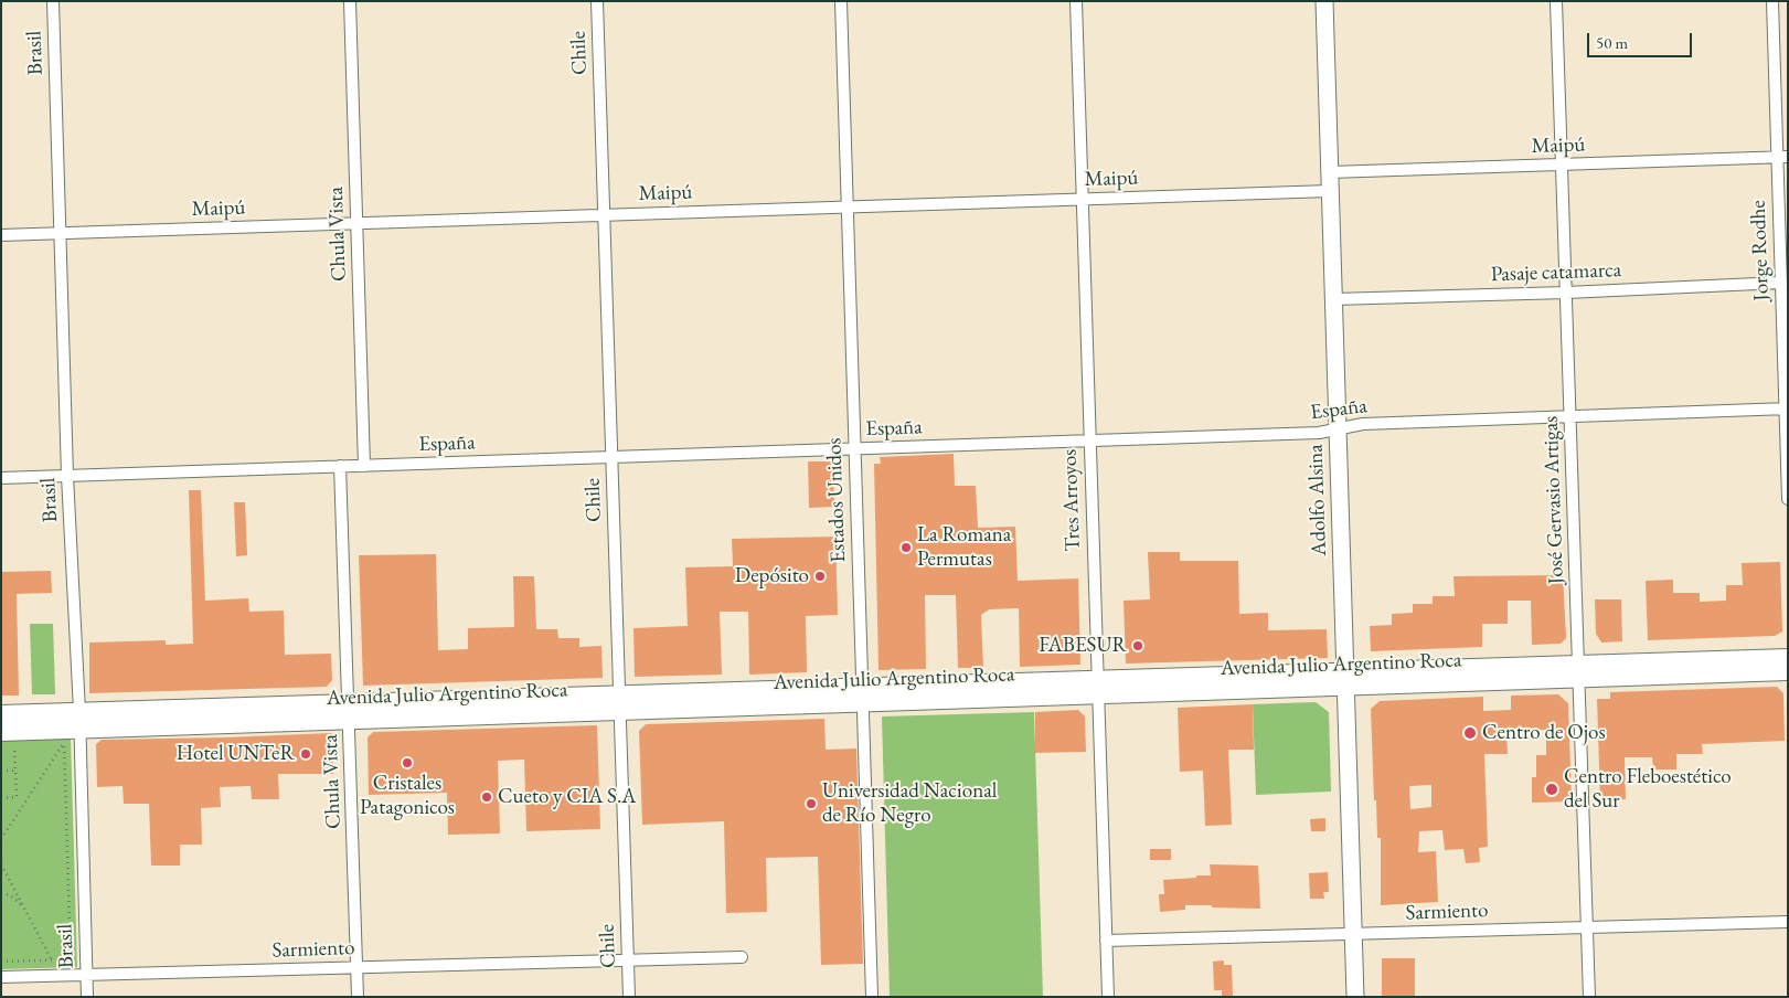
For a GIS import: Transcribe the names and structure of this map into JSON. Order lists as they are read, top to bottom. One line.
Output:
{"streets":{"main road":["Adolfo Alsina","Avenida Julio Argentino Roca"],"street":["Brasil","Chile","Maipú","Chula Vista","Jorge Rodhe","Pasaje catamarca","España","Estados Unidos","Tres Arroyos","José Gervasio Artigas","Sarmiento"]},"crossings":[["Brasil","Maipú"],["Brasil","España"],["Brasil","Avenida Julio Argentino Roca"],["Brasil","Sarmiento"],["Chile","Maipú"],["Chile","España"],["Chile","Avenida Julio Argentino Roca"],["Chile","Sarmiento"],["Maipú","Chula Vista"],["Maipú","Jorge Rodhe"],["Maipú","Estados Unidos"],["Maipú","Tres Arroyos"],["Maipú","Adolfo Alsina"],["Maipú","José Gervasio Artigas"],["Chula Vista","España"],["Chula Vista","Avenida Julio Argentino Roca"],["Chula Vista","Sarmiento"],["Jorge Rodhe","Pasaje catamarca"],["Jorge Rodhe","España"],["Pasaje catamarca","Adolfo Alsina"],["Pasaje catamarca","José Gervasio Artigas"],["España","Estados Unidos"],["España","Tres Arroyos"],["España","Adolfo Alsina"],["España","José Gervasio Artigas"],["Estados Unidos","Avenida Julio Argentino Roca"],["Tres Arroyos","Avenida Julio Argentino Roca"],["Tres Arroyos","Sarmiento"],["Adolfo Alsina","Avenida Julio Argentino Roca"],["Adolfo Alsina","Sarmiento"],["José Gervasio Artigas","Avenida Julio Argentino Roca"],["José Gervasio Artigas","Sarmiento"]],"places":["La Romana Permutas","Depósito","FABESUR","Centro de Ojos","Hotel UNTeR","Cristales Patagonicos","Centro Fleboestético del Sur","Cueto y CIA S.A","Universidad Nacional de Río Negro"],"scale_bar":"50 m"}
